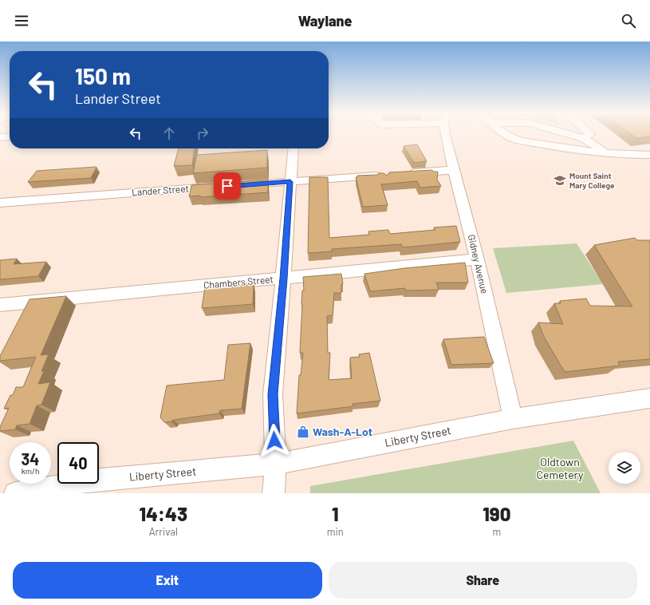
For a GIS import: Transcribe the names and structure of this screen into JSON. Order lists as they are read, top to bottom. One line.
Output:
{"streets":{"street":["Lander Street","Gidney Avenue","Chambers Street","Liberty Street"]},"crossings":[["Gidney Avenue","Chambers Street"],["Gidney Avenue","Liberty Street"]],"parks":["Oldtown Cemetery"],"places":{"school or university":["Mount Saint Mary College"],"shop":["Wash-A-Lot"]},"page":{"header":"Waylane","turn":["150 m","Lander Street"],"speed":"34 km/h","limit":"40","eta":["14:43","Arrival","1","min","190","m"],"buttons":["Exit","Share"]}}
